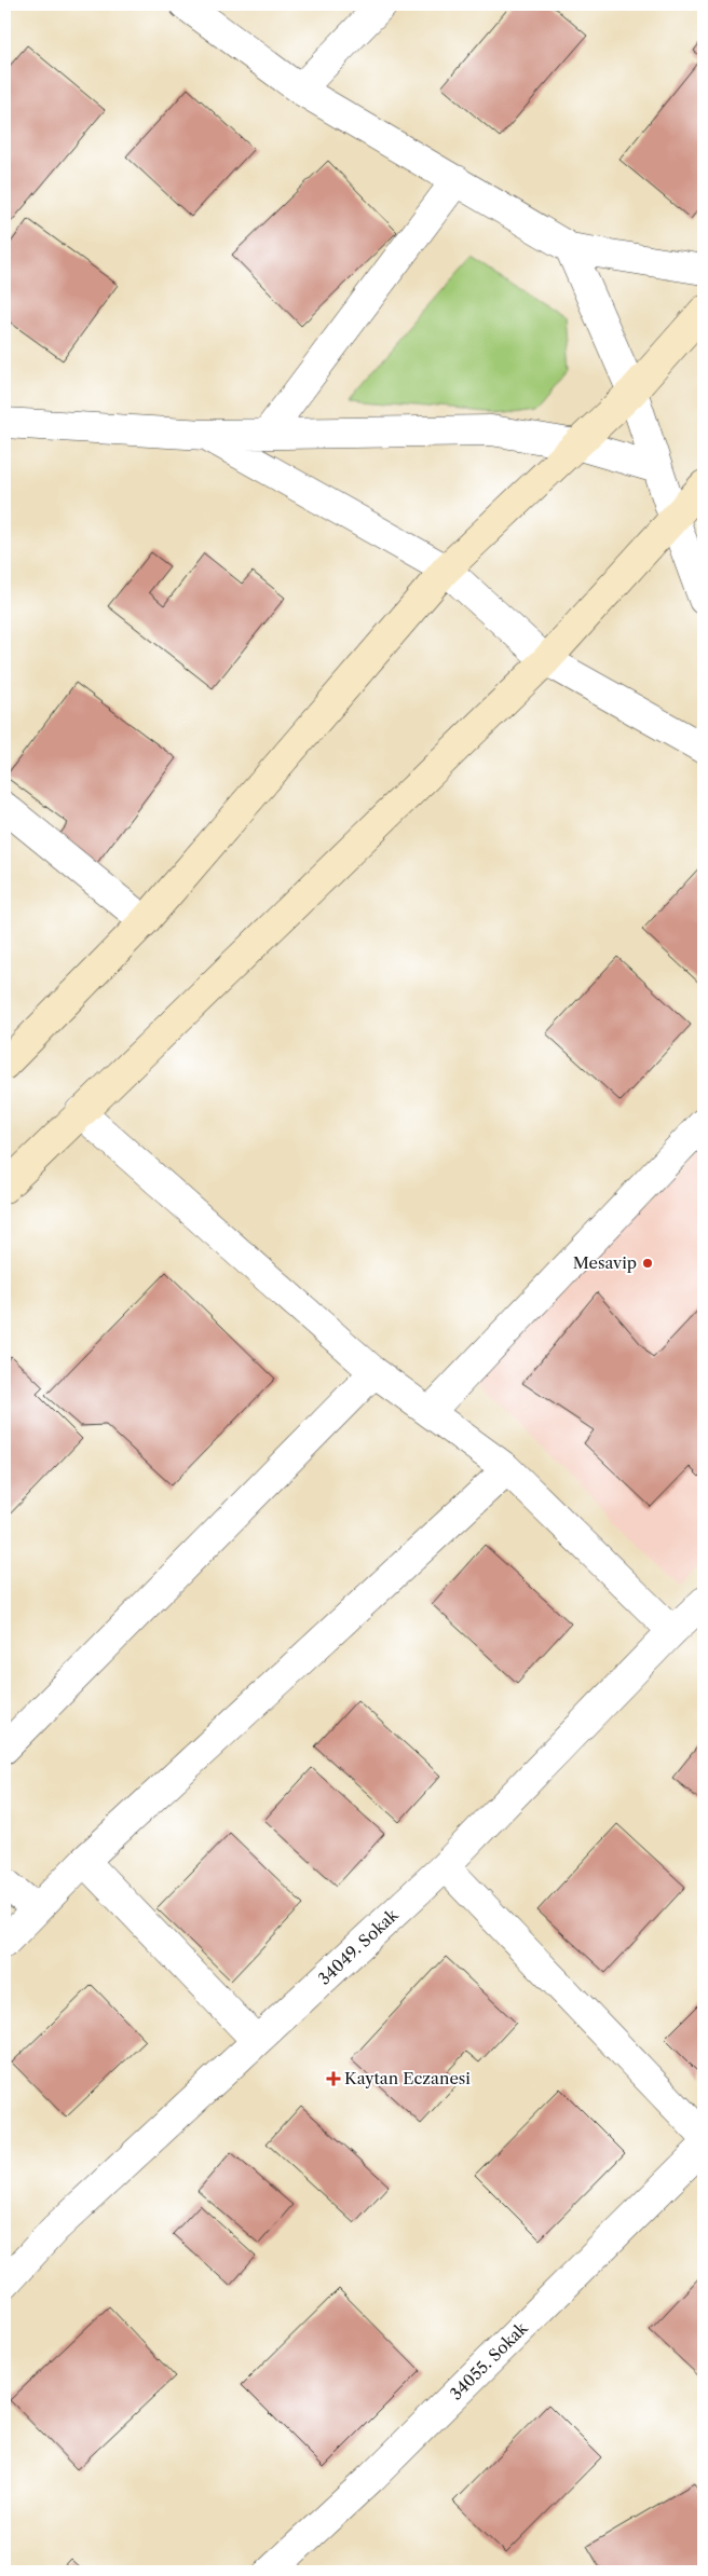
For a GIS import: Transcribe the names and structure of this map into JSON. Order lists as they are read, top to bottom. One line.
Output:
{"streets":{"street":["34049. Sokak","34055. Sokak"]},"places":{"other":["Mesavip"],"health":["Kaytan Eczanesi"]}}
